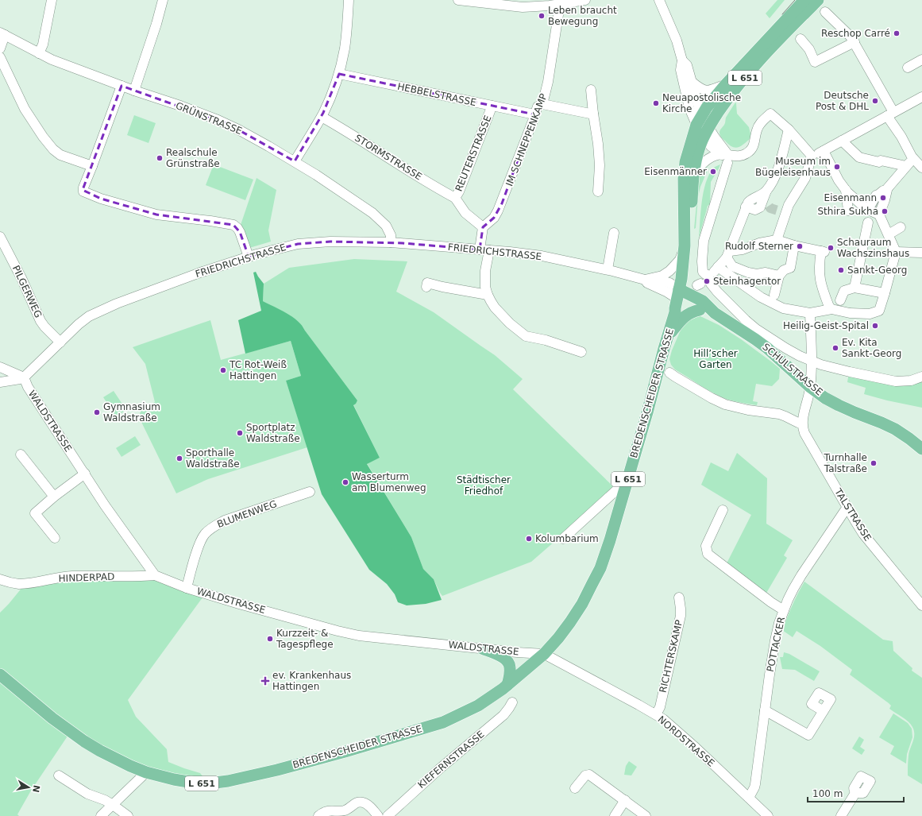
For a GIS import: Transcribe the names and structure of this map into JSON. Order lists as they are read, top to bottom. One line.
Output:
{"streets":{"main road":["L 651","SCHULSTRASSE","BREDENSCHEIDER STRASSE"],"street":["HEBBELSTRASSE","GRÜNSTRASSE","IM SCHNEPPENKAMP","REUTERSTRASSE","STORMSTRASSE","FRIEDRICHSTRASSE","PILGERWEG","WALDSTRASSE","BLUMENWEG","TALSTRASSE","HINDERPAD","POTTACKER","RICHTERSKAMP","NORDSTRASSE","KIEFERNSTRASSE"]},"crossings":[["L 651","FRIEDRICHSTRASSE"],["L 651","SCHULSTRASSE"],["L 651","BREDENSCHEIDER STRASSE"],["HEBBELSTRASSE","IM SCHNEPPENKAMP"],["HEBBELSTRASSE","REUTERSTRASSE"],["GRÜNSTRASSE","FRIEDRICHSTRASSE"],["IM SCHNEPPENKAMP","REUTERSTRASSE"],["REUTERSTRASSE","STORMSTRASSE"],["FRIEDRICHSTRASSE","PILGERWEG"],["FRIEDRICHSTRASSE","SCHULSTRASSE"],["FRIEDRICHSTRASSE","BREDENSCHEIDER STRASSE"],["FRIEDRICHSTRASSE","WALDSTRASSE"],["SCHULSTRASSE","BREDENSCHEIDER STRASSE"],["SCHULSTRASSE","TALSTRASSE"],["BREDENSCHEIDER STRASSE","WALDSTRASSE"],["BREDENSCHEIDER STRASSE","NORDSTRASSE"],["WALDSTRASSE","BLUMENWEG"],["WALDSTRASSE","HINDERPAD"],["WALDSTRASSE","NORDSTRASSE"],["TALSTRASSE","POTTACKER"],["POTTACKER","NORDSTRASSE"],["RICHTERSKAMP","NORDSTRASSE"]],"parks":["Hill’scher Garten","Städtischer Friedhof"],"places":{"other":["Leben braucht Bewegung","Reschop Carré","Deutsche Post & DHL","Neuapostolische Kirche","Realschule Grünstraße","Museum im Bügeleisenhaus","Eisenmänner","Eisenmann","Sthira Sukha","Rudolf Sterner","Schauraum Wachszinshaus","Sankt-Georg","Steinhagentor","Heilig-Geist-Spital","Ev. Kita Sankt-Georg","TC Rot-Weiß Hattingen","Gymnasium Waldstraße","Sportplatz Waldstraße","Sporthalle Waldstraße","Turnhalle Talstraße","Wasserturm am Blumenweg","Kolumbarium","Kurzzeit- & Tagespflege"],"health":["ev. Krankenhaus Hattingen"]},"scale_bar":"100 m","north":"right"}
